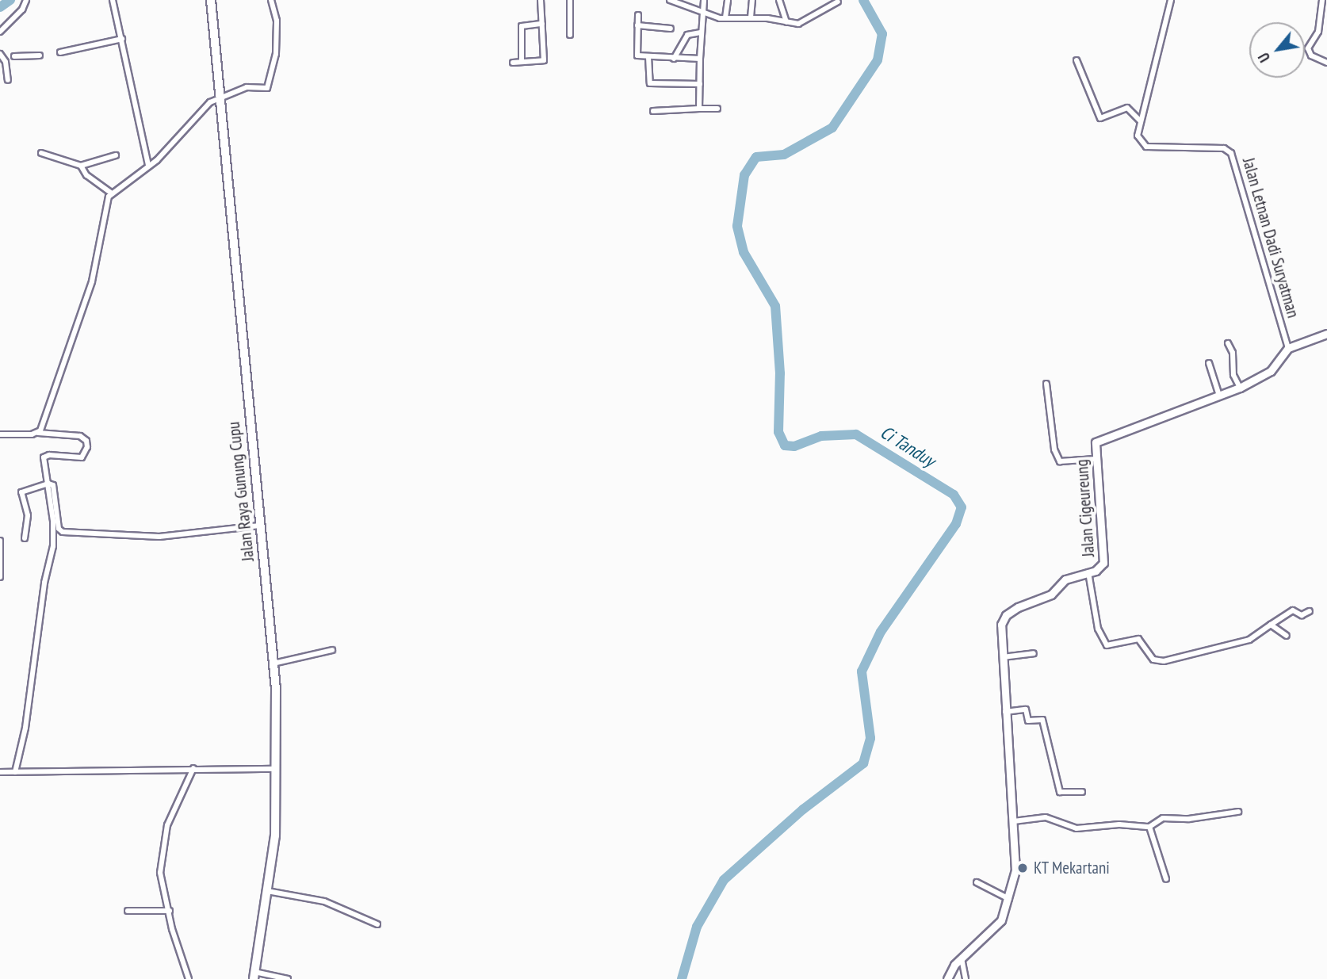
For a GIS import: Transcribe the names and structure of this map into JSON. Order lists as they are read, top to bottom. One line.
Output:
{"streets":{"highway":["Jalan Raya Gunung Cupu"],"street":["Jalan Letnan Dadi Suryatman","Jalan Cigeureung"]},"crossings":[["Jalan Letnan Dadi Suryatman","Jalan Cigeureung"]],"water":["Ci Tanduy"],"places":["KT Mekartani"],"north":"bottom left"}
